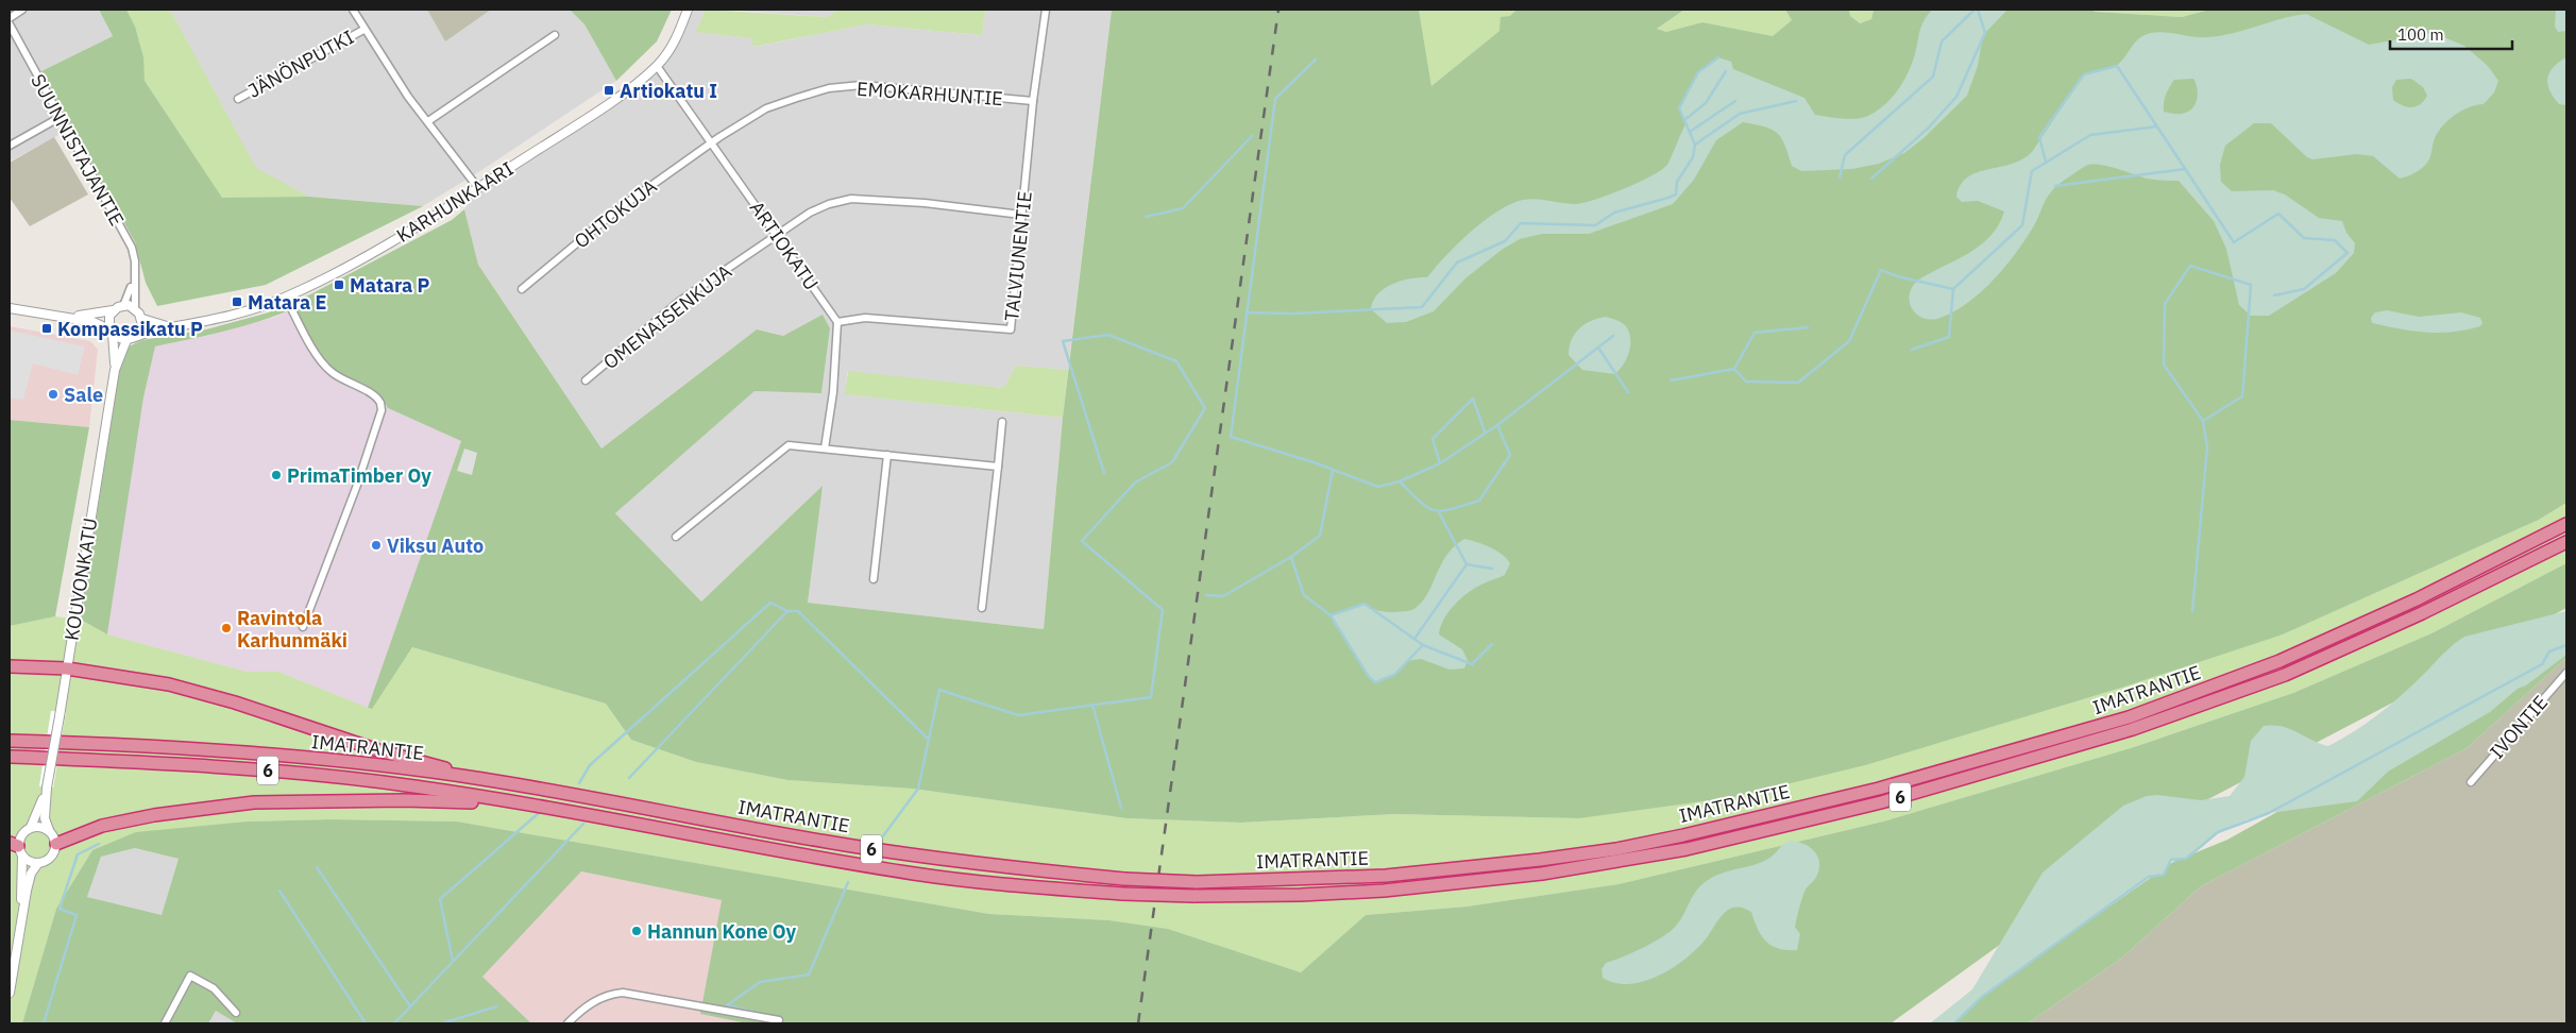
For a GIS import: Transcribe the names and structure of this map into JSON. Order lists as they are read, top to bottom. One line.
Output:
{"streets":{"highway":["IMATRANTIE","6"],"street":["JÄNÖNPUTKI","EMOKARHUNTIE","SUUNNISTAJANTIE","KARHUNKAARI","OHTOKUJA","ARTIOKATU","TALVIUNENTIE","OMENAISENKUJA","KOUVONKATU","IVONTIE"]},"crossings":[["EMOKARHUNTIE","OHTOKUJA"],["EMOKARHUNTIE","ARTIOKATU"],["EMOKARHUNTIE","TALVIUNENTIE"],["SUUNNISTAJANTIE","KARHUNKAARI"],["SUUNNISTAJANTIE","KOUVONKATU"],["KARHUNKAARI","ARTIOKATU"],["KARHUNKAARI","KOUVONKATU"],["OHTOKUJA","ARTIOKATU"],["ARTIOKATU","TALVIUNENTIE"],["ARTIOKATU","OMENAISENKUJA"],["TALVIUNENTIE","OMENAISENKUJA"]],"places":{"transit":["Artiokatu I","Matara P","Matara E","Kompassikatu P"],"other":["Sale","PrimaTimber Oy","Viksu Auto","Ravintola Karhunmäki","Hannun Kone Oy"]},"scale_bar":"100 m"}
